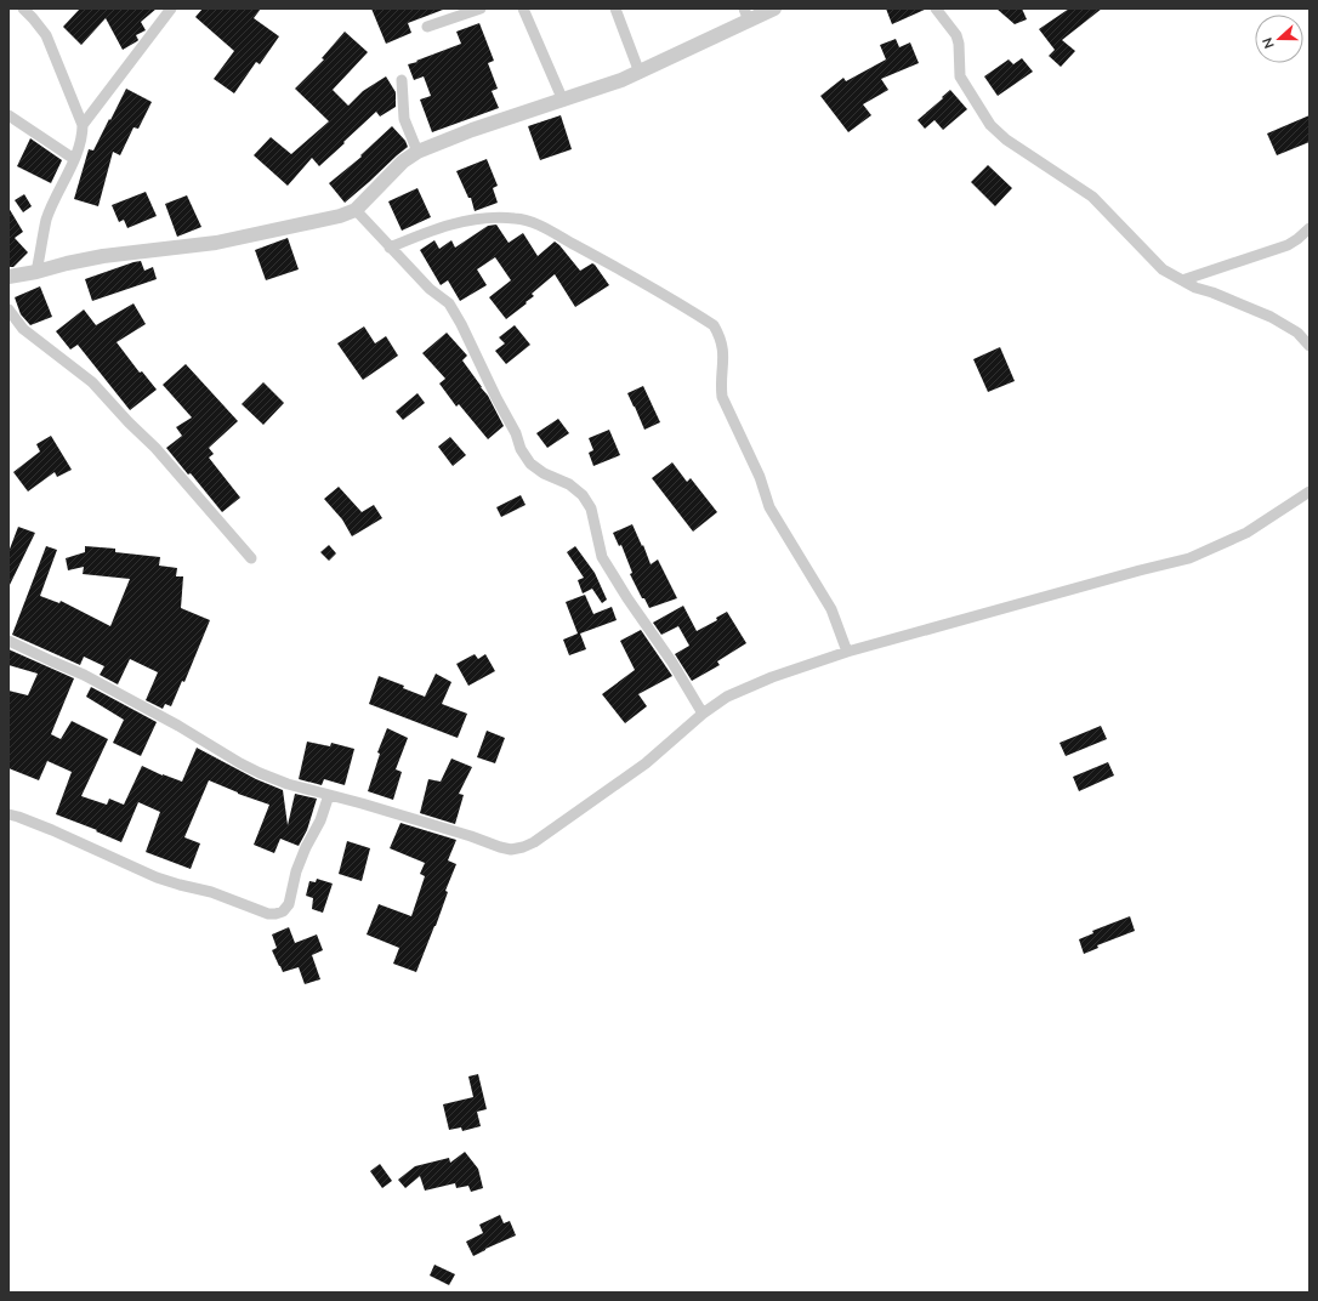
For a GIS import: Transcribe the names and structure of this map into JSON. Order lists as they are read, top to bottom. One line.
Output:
{"north":"left"}
